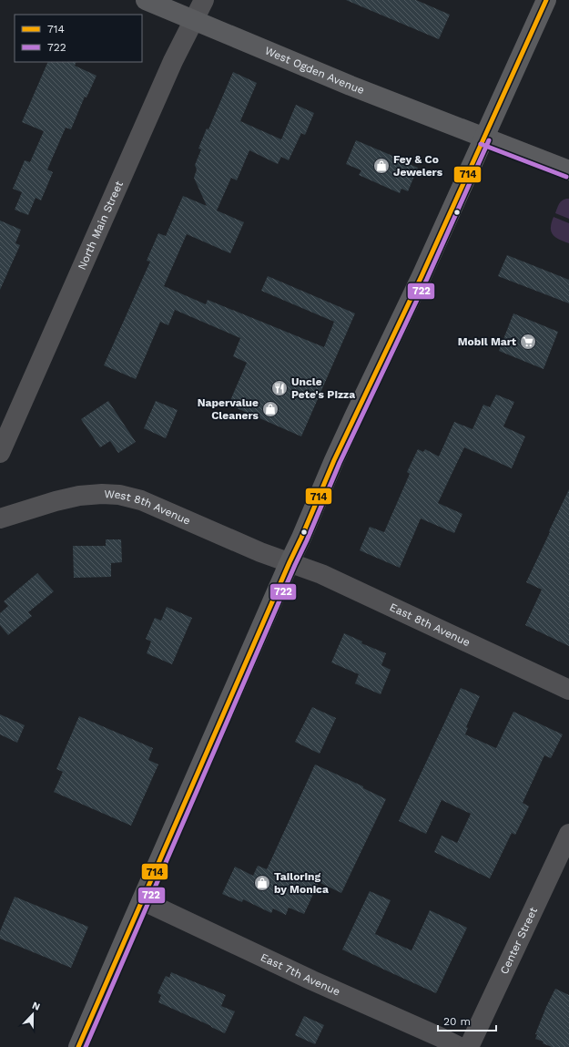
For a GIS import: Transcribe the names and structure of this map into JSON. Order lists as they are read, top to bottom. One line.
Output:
{"streets":{"main road":["West Ogden Avenue"],"street":["North Main Street","West 8th Avenue","East 8th Avenue","Center Street","East 7th Avenue"]},"crossings":[["West Ogden Avenue","North Main Street"],["West 8th Avenue","East 8th Avenue"]],"places":{"shop":["Fey & Co Jewelers","Napervalue Cleaners","Tailoring by Monica"],"supermarket":["Mobil Mart"],"restaurant":["Uncle Pete's Pizza"]},"lines":["transit line 714","transit line 722"],"legend":["714","722"],"scale_bar":"20 m","north":"top"}
